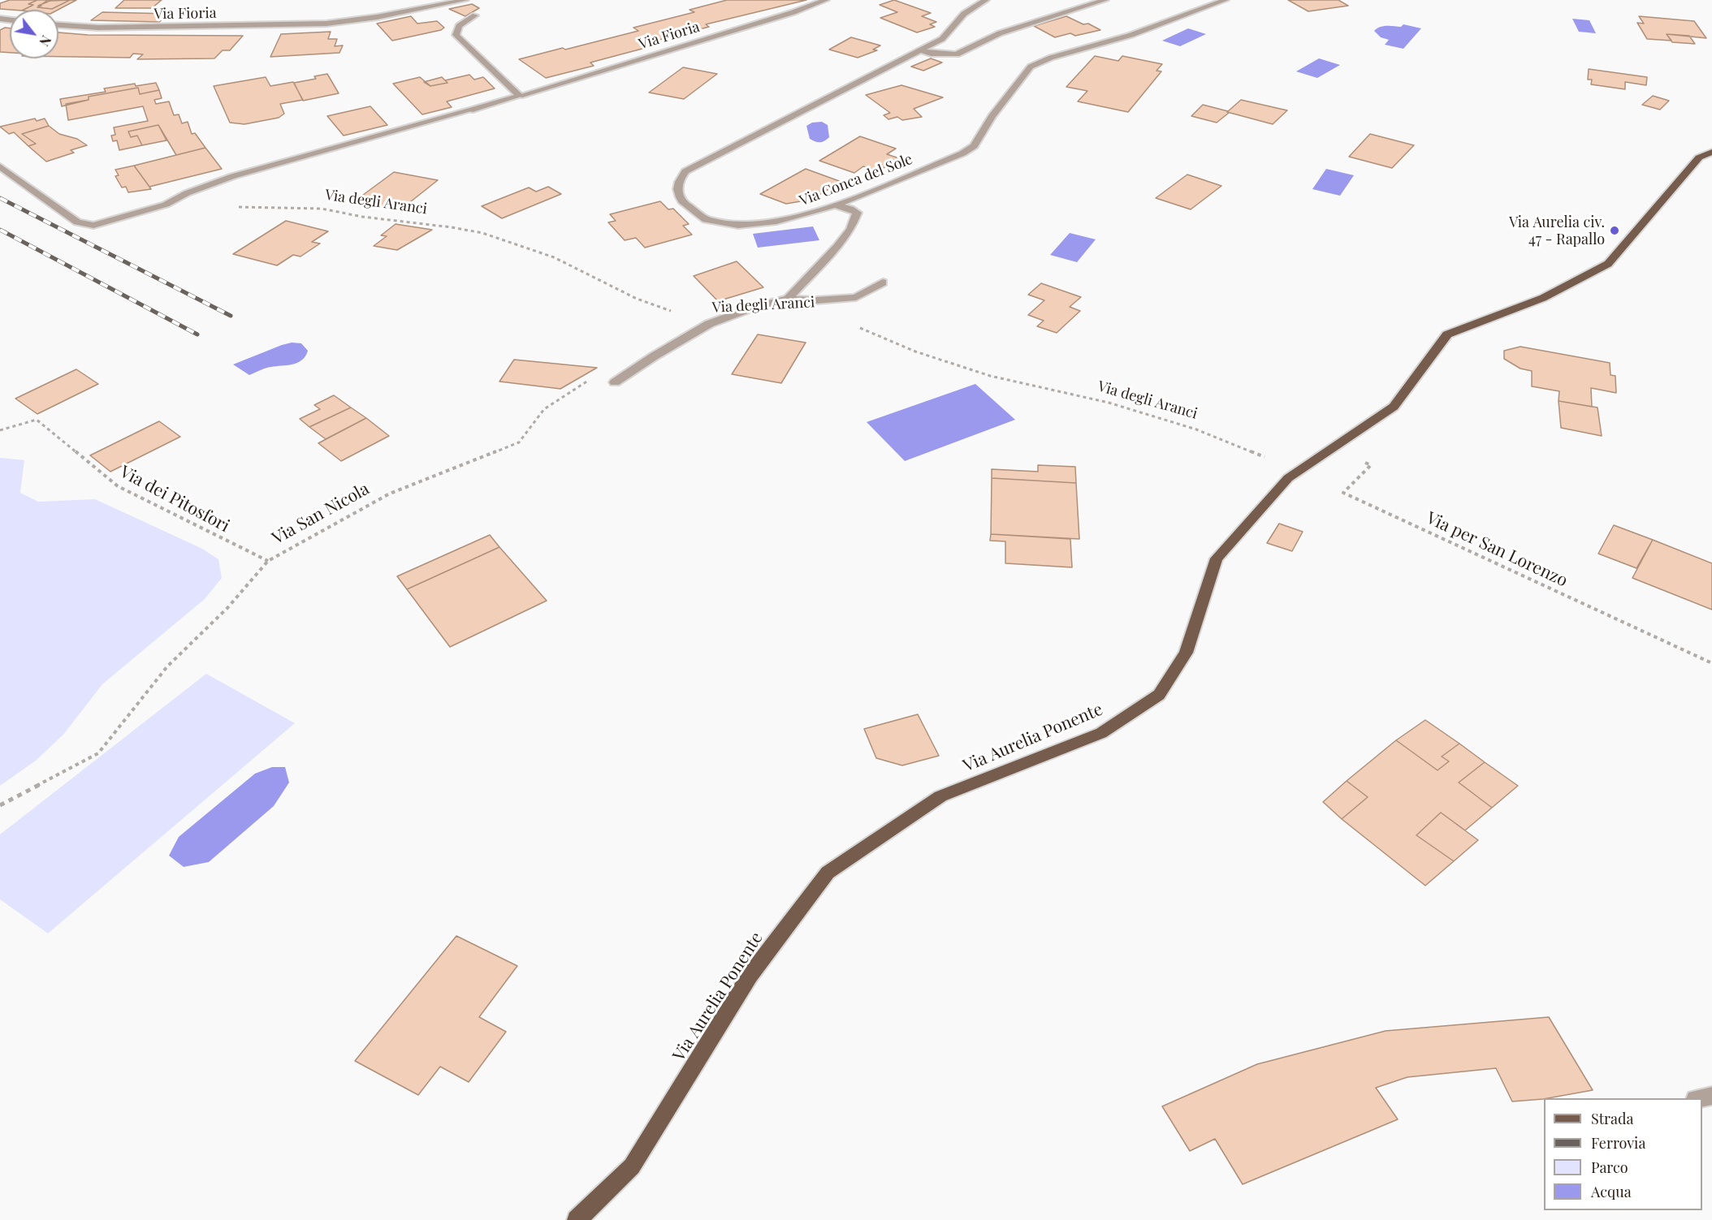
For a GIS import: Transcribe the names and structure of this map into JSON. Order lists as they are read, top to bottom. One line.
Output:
{"streets":{"main road":["Via Aurelia Ponente"],"street":["Via Fioria","Via Conca del Sole"],"path":["Via degli Aranci","Via dei Pitosfori","Via San Nicola","Via per San Lorenzo"]},"crossings":[["Via degli Aranci","Via Aurelia Ponente"],["Via dei Pitosfori","Via San Nicola"],["Via per San Lorenzo","Via Aurelia Ponente"]],"places":["Via Aurelia civ. 47 - Rapallo"],"legend":["Strada","Ferrovia","Parco","Acqua"],"north":"bottom right"}
